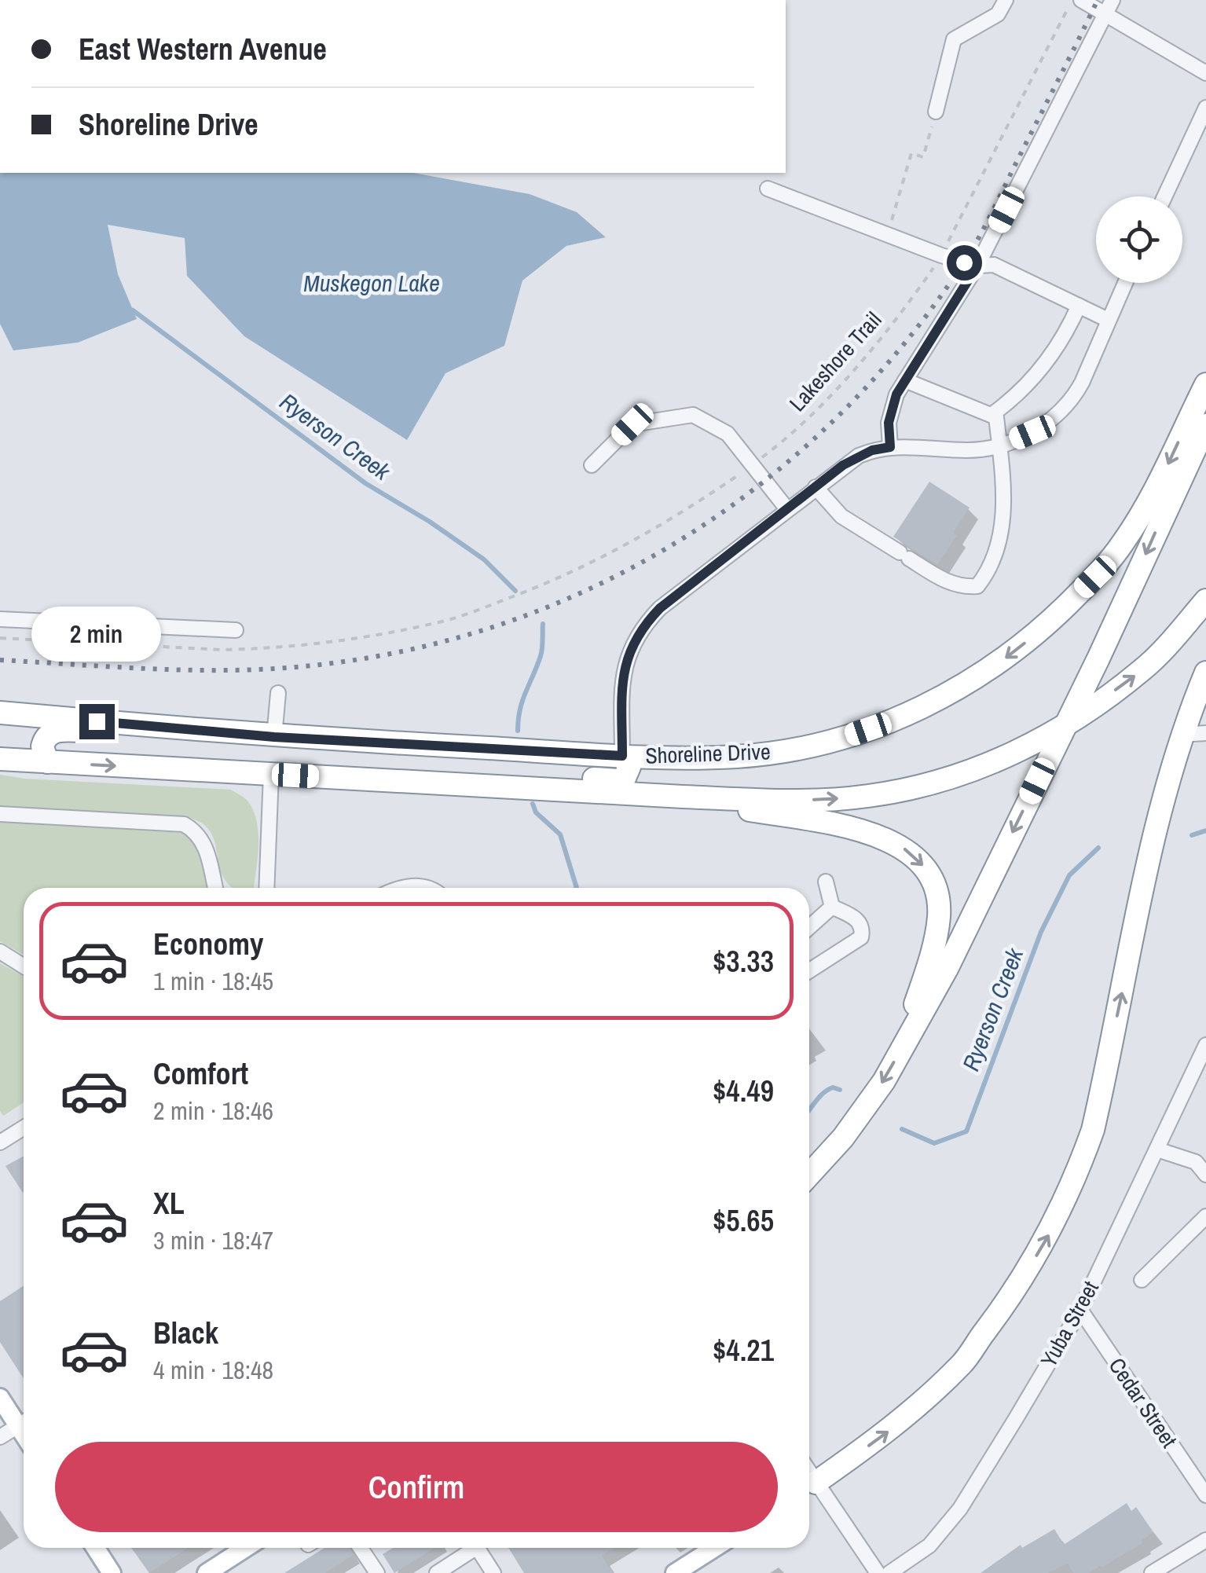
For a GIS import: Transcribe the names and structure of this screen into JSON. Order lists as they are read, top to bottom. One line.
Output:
{"streets":{"highway":["Shoreline Drive"],"street":["Yuba Street","Cedar Street"],"path":["Lakeshore Trail"]},"crossings":[["Yuba Street","Cedar Street"]],"water":["Muskegon Lake","Ryerson Creek"],"page":{"banner":["East Western Avenue","Shoreline Drive"],"bubble":"2 min","list":[{"name":"Economy","note":"1 min · 18:45","value":"$3.33"},{"name":"Comfort","note":"2 min · 18:46","value":"$4.49"},{"name":"XL","note":"3 min · 18:47","value":"$5.65"},{"name":"Black","note":"4 min · 18:48","value":"$4.21"}],"buttons":"Confirm"}}
